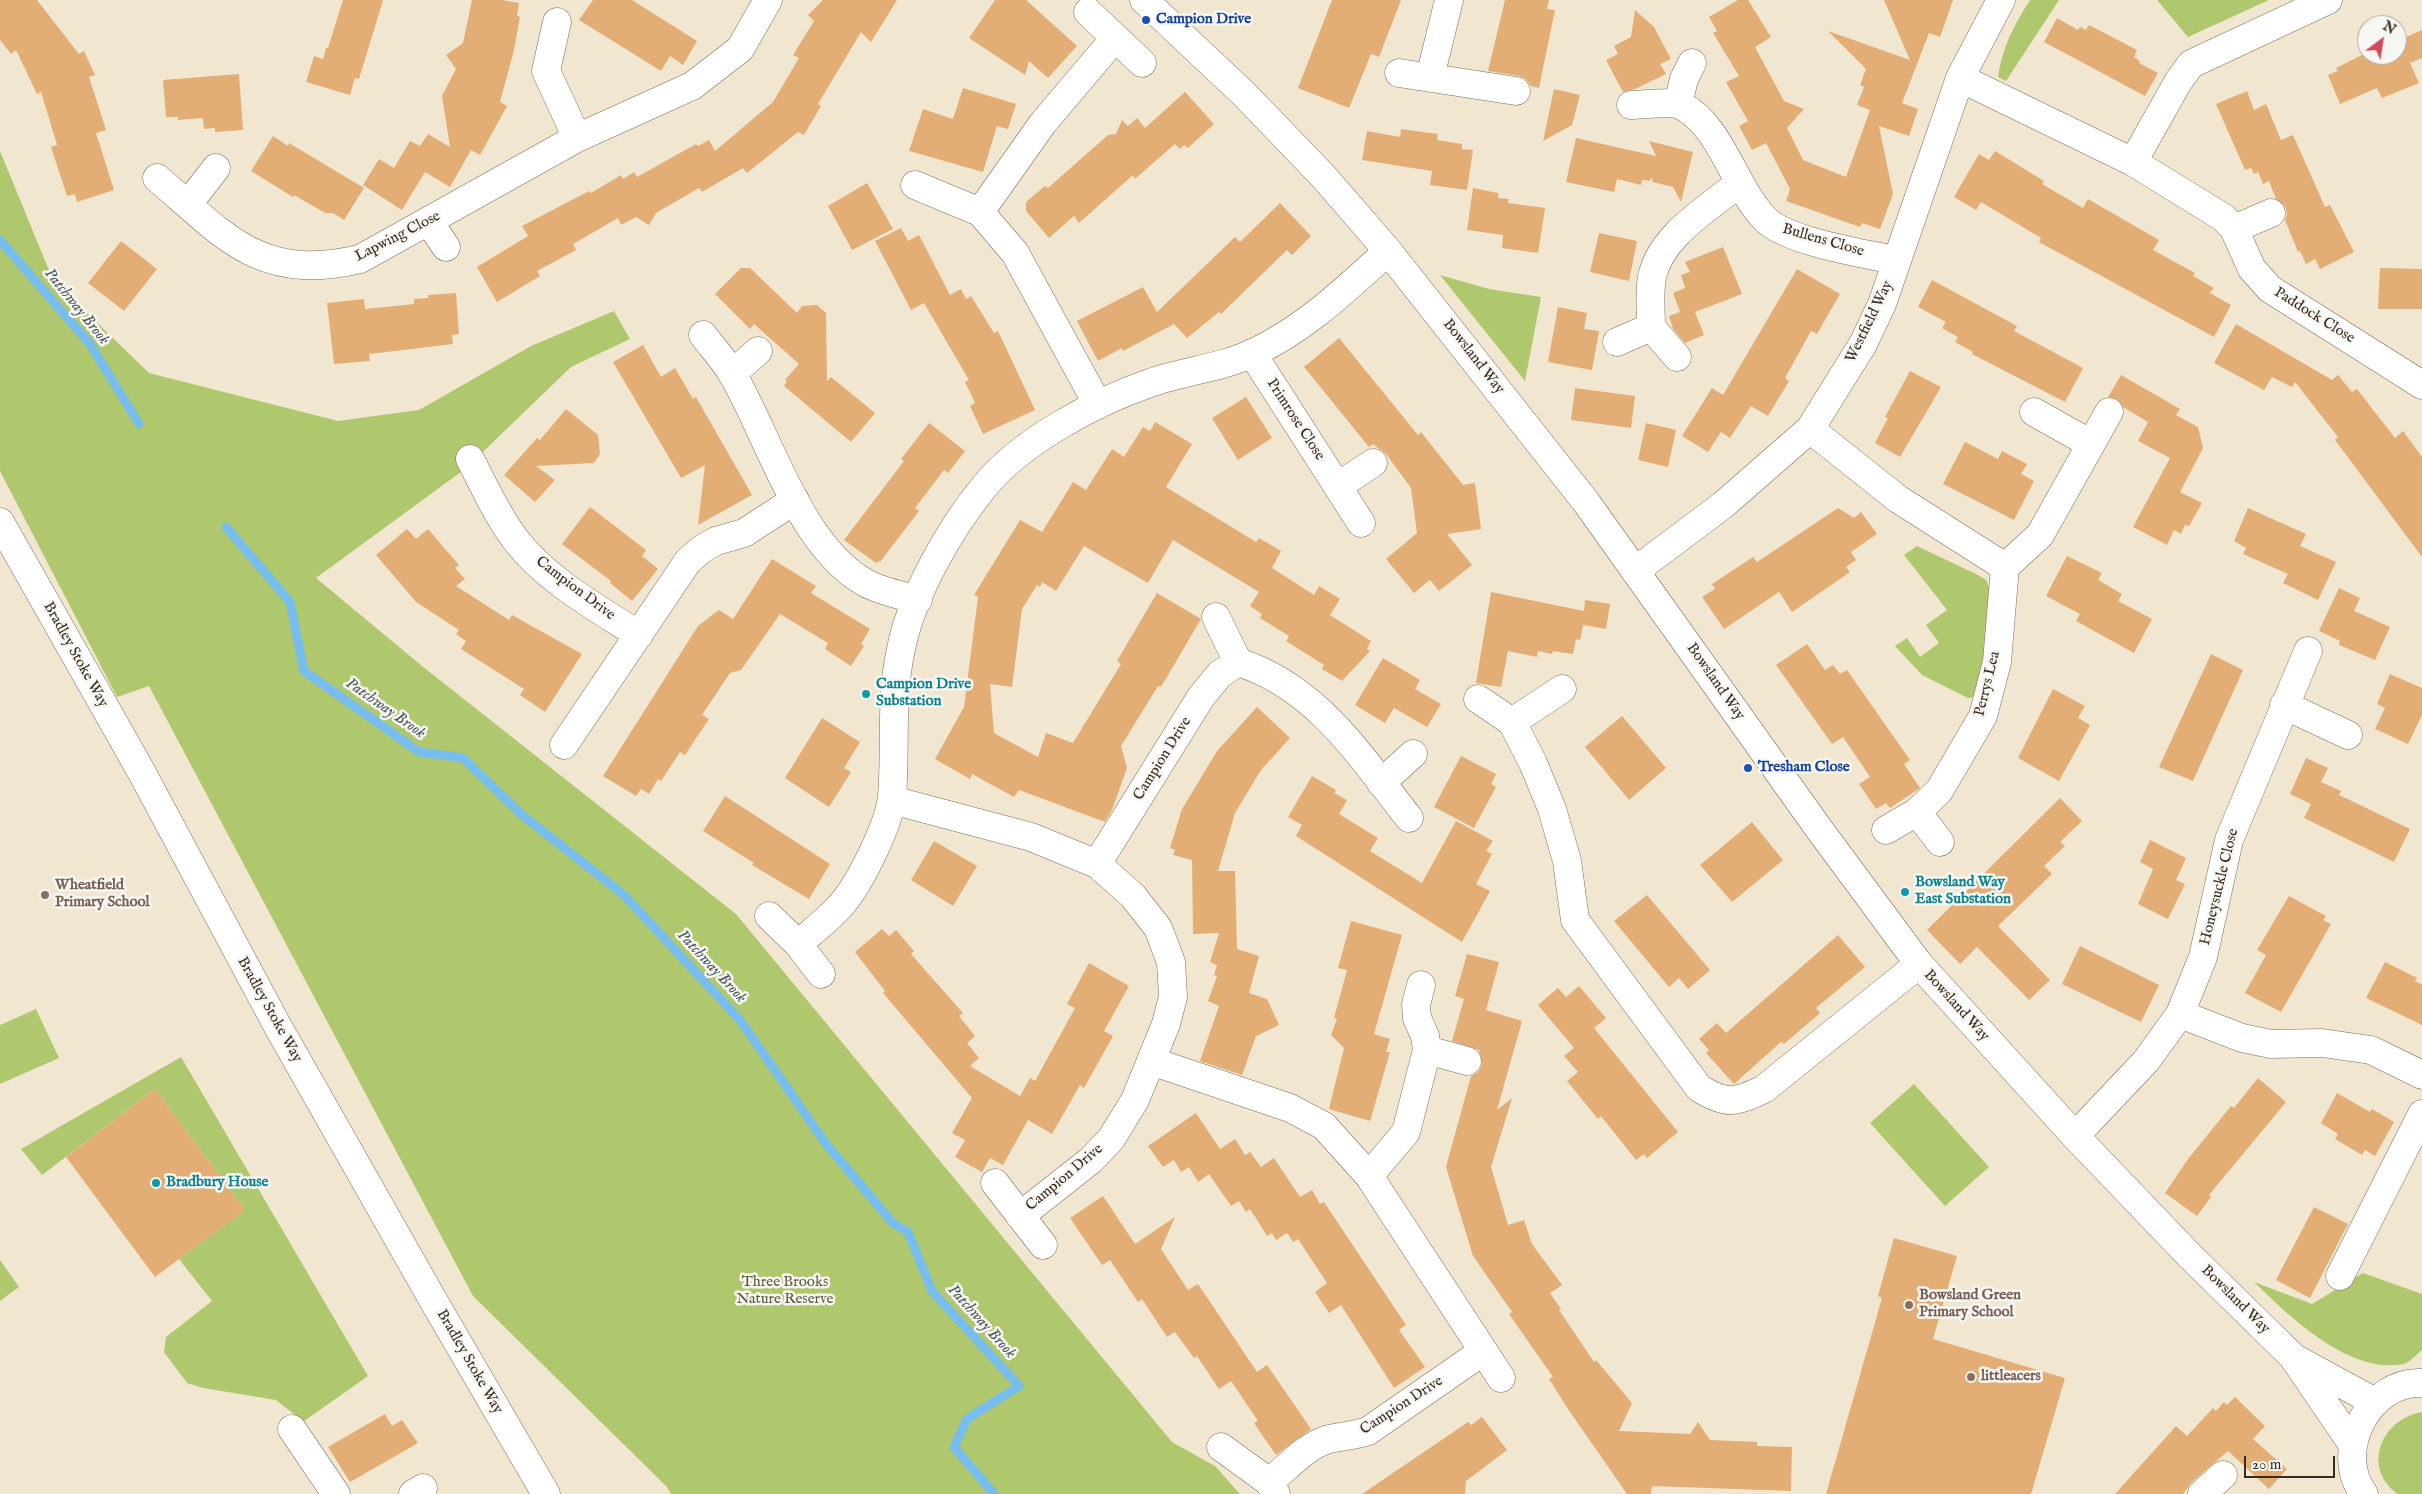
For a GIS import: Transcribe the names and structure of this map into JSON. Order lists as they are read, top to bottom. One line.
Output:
{"streets":{"street":["Lapwing Close","Bullens Close","Paddock Close","Westfield Way","Bowsland Way","Primrose Close","Campion Drive","Bradley Stoke Way","Perrys Lea","Honeysuckle Close"]},"crossings":[["Bullens Close","Westfield Way"],["Paddock Close","Westfield Way"],["Westfield Way","Bowsland Way"],["Bowsland Way","Honeysuckle Close"]],"water":["Patchway Brook"],"parks":["Three Brooks Nature Reserve"],"places":["Campion Drive","Campion Drive Substation","Tresham Close","Bowsland Way East Substation","Wheatfield Primary School","Bradbury House","Bowsland Green Primary School","littleacers"],"scale_bar":"20 m","north":"top right"}
